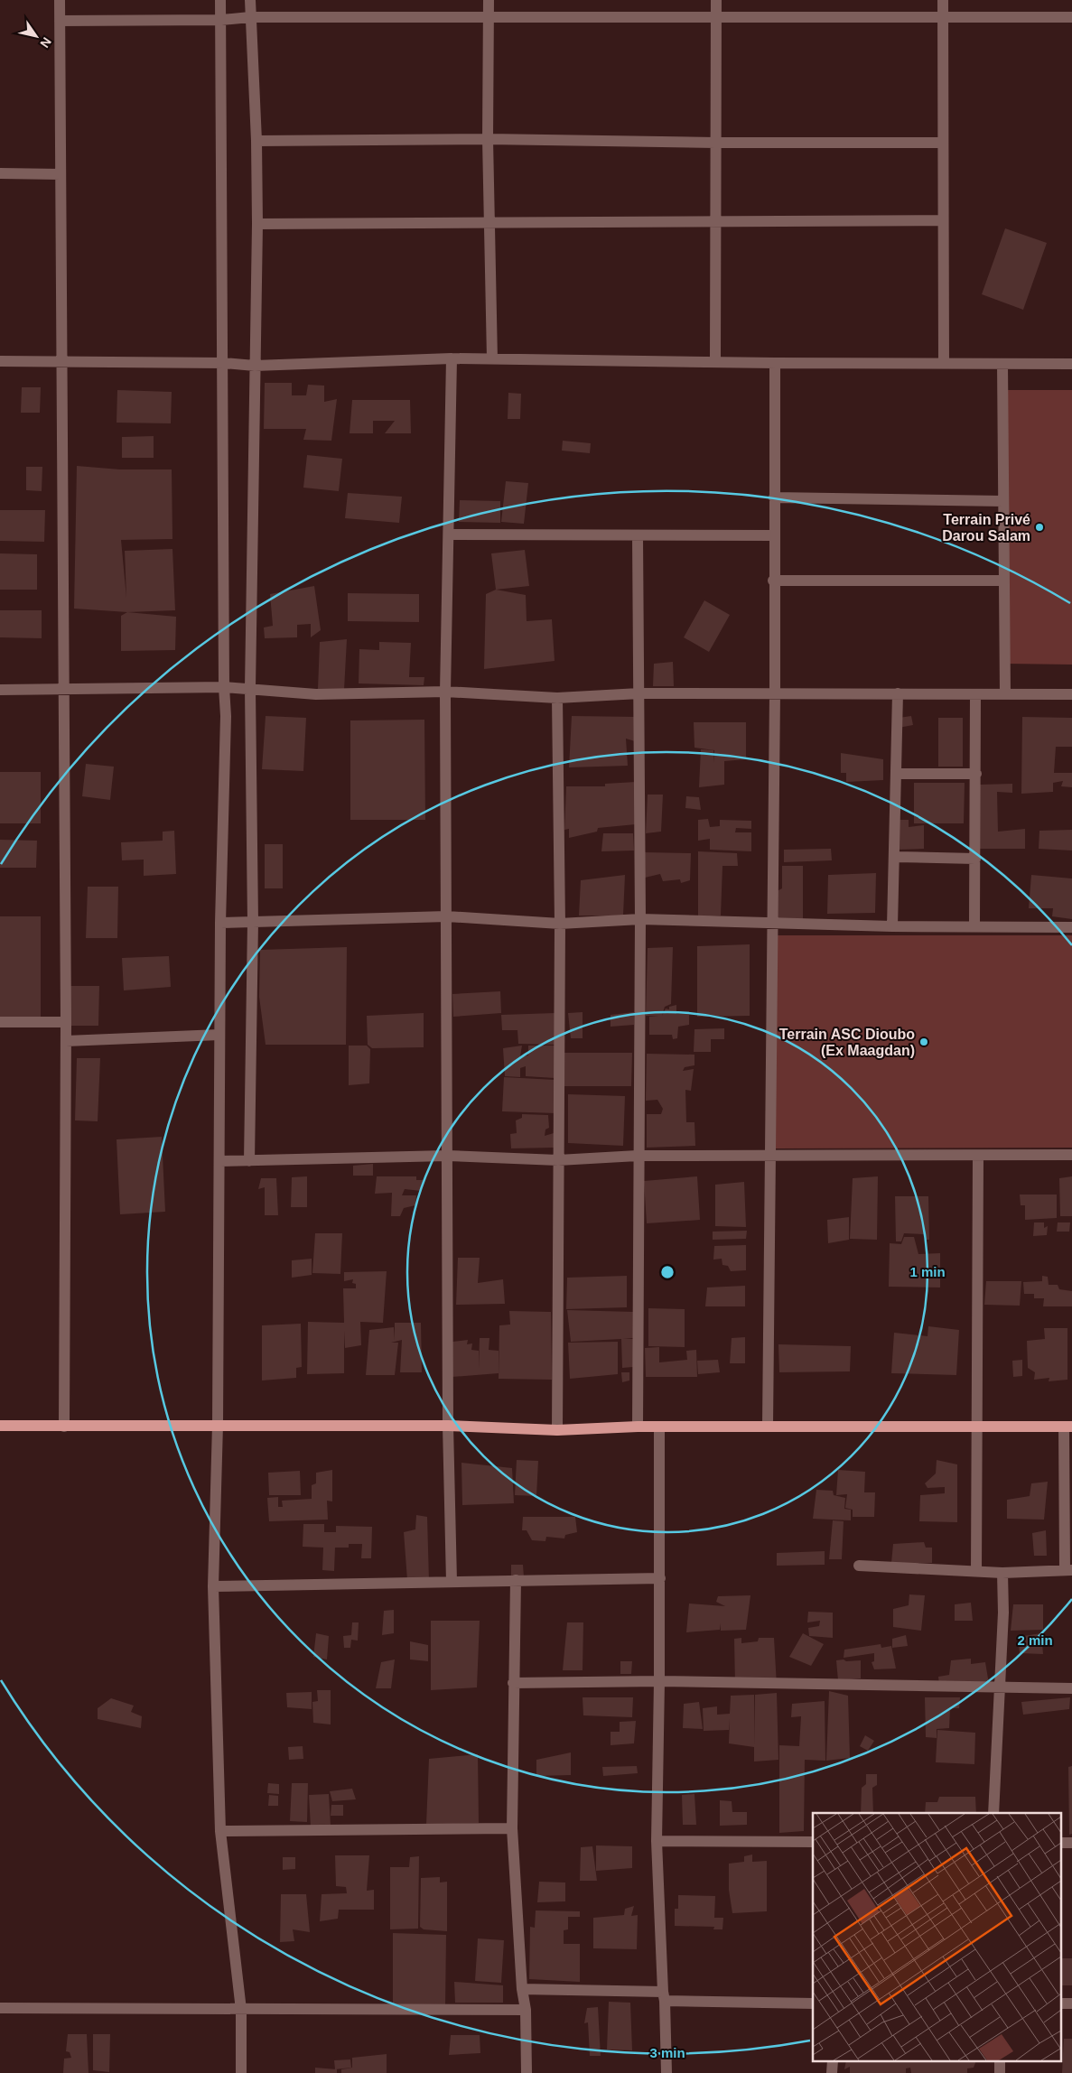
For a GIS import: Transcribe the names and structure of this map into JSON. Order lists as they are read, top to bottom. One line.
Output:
{"places":["Terrain Privé Darou Salam","Terrain ASC Dioubo (Ex Maagdan)"],"north":"bottom right","rings":["1 min","2 min","3 min"]}
